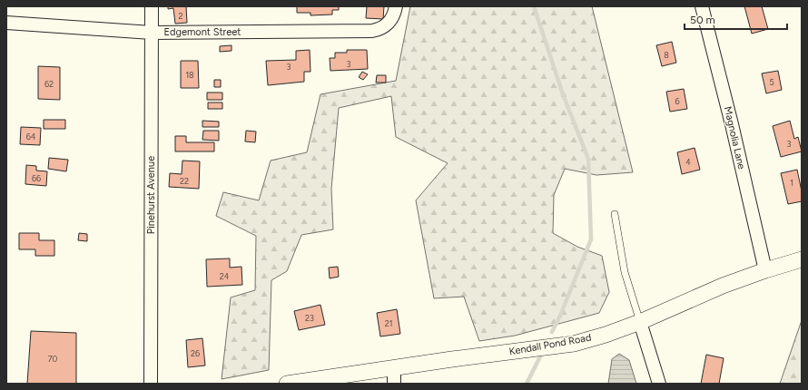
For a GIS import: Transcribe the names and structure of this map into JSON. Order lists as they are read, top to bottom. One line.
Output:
{"streets":{"street":["Edgemont Street","Magnolia Lane","Pinehurst Avenue","Kendall Pond Road"]},"crossings":[["Edgemont Street","Pinehurst Avenue"],["Magnolia Lane","Kendall Pond Road"]],"house_numbers":["2","8","3","3","18","5","62","6","64","3","4","66","22","1","24","23","21","26","70"],"scale_bar":"50 m"}
